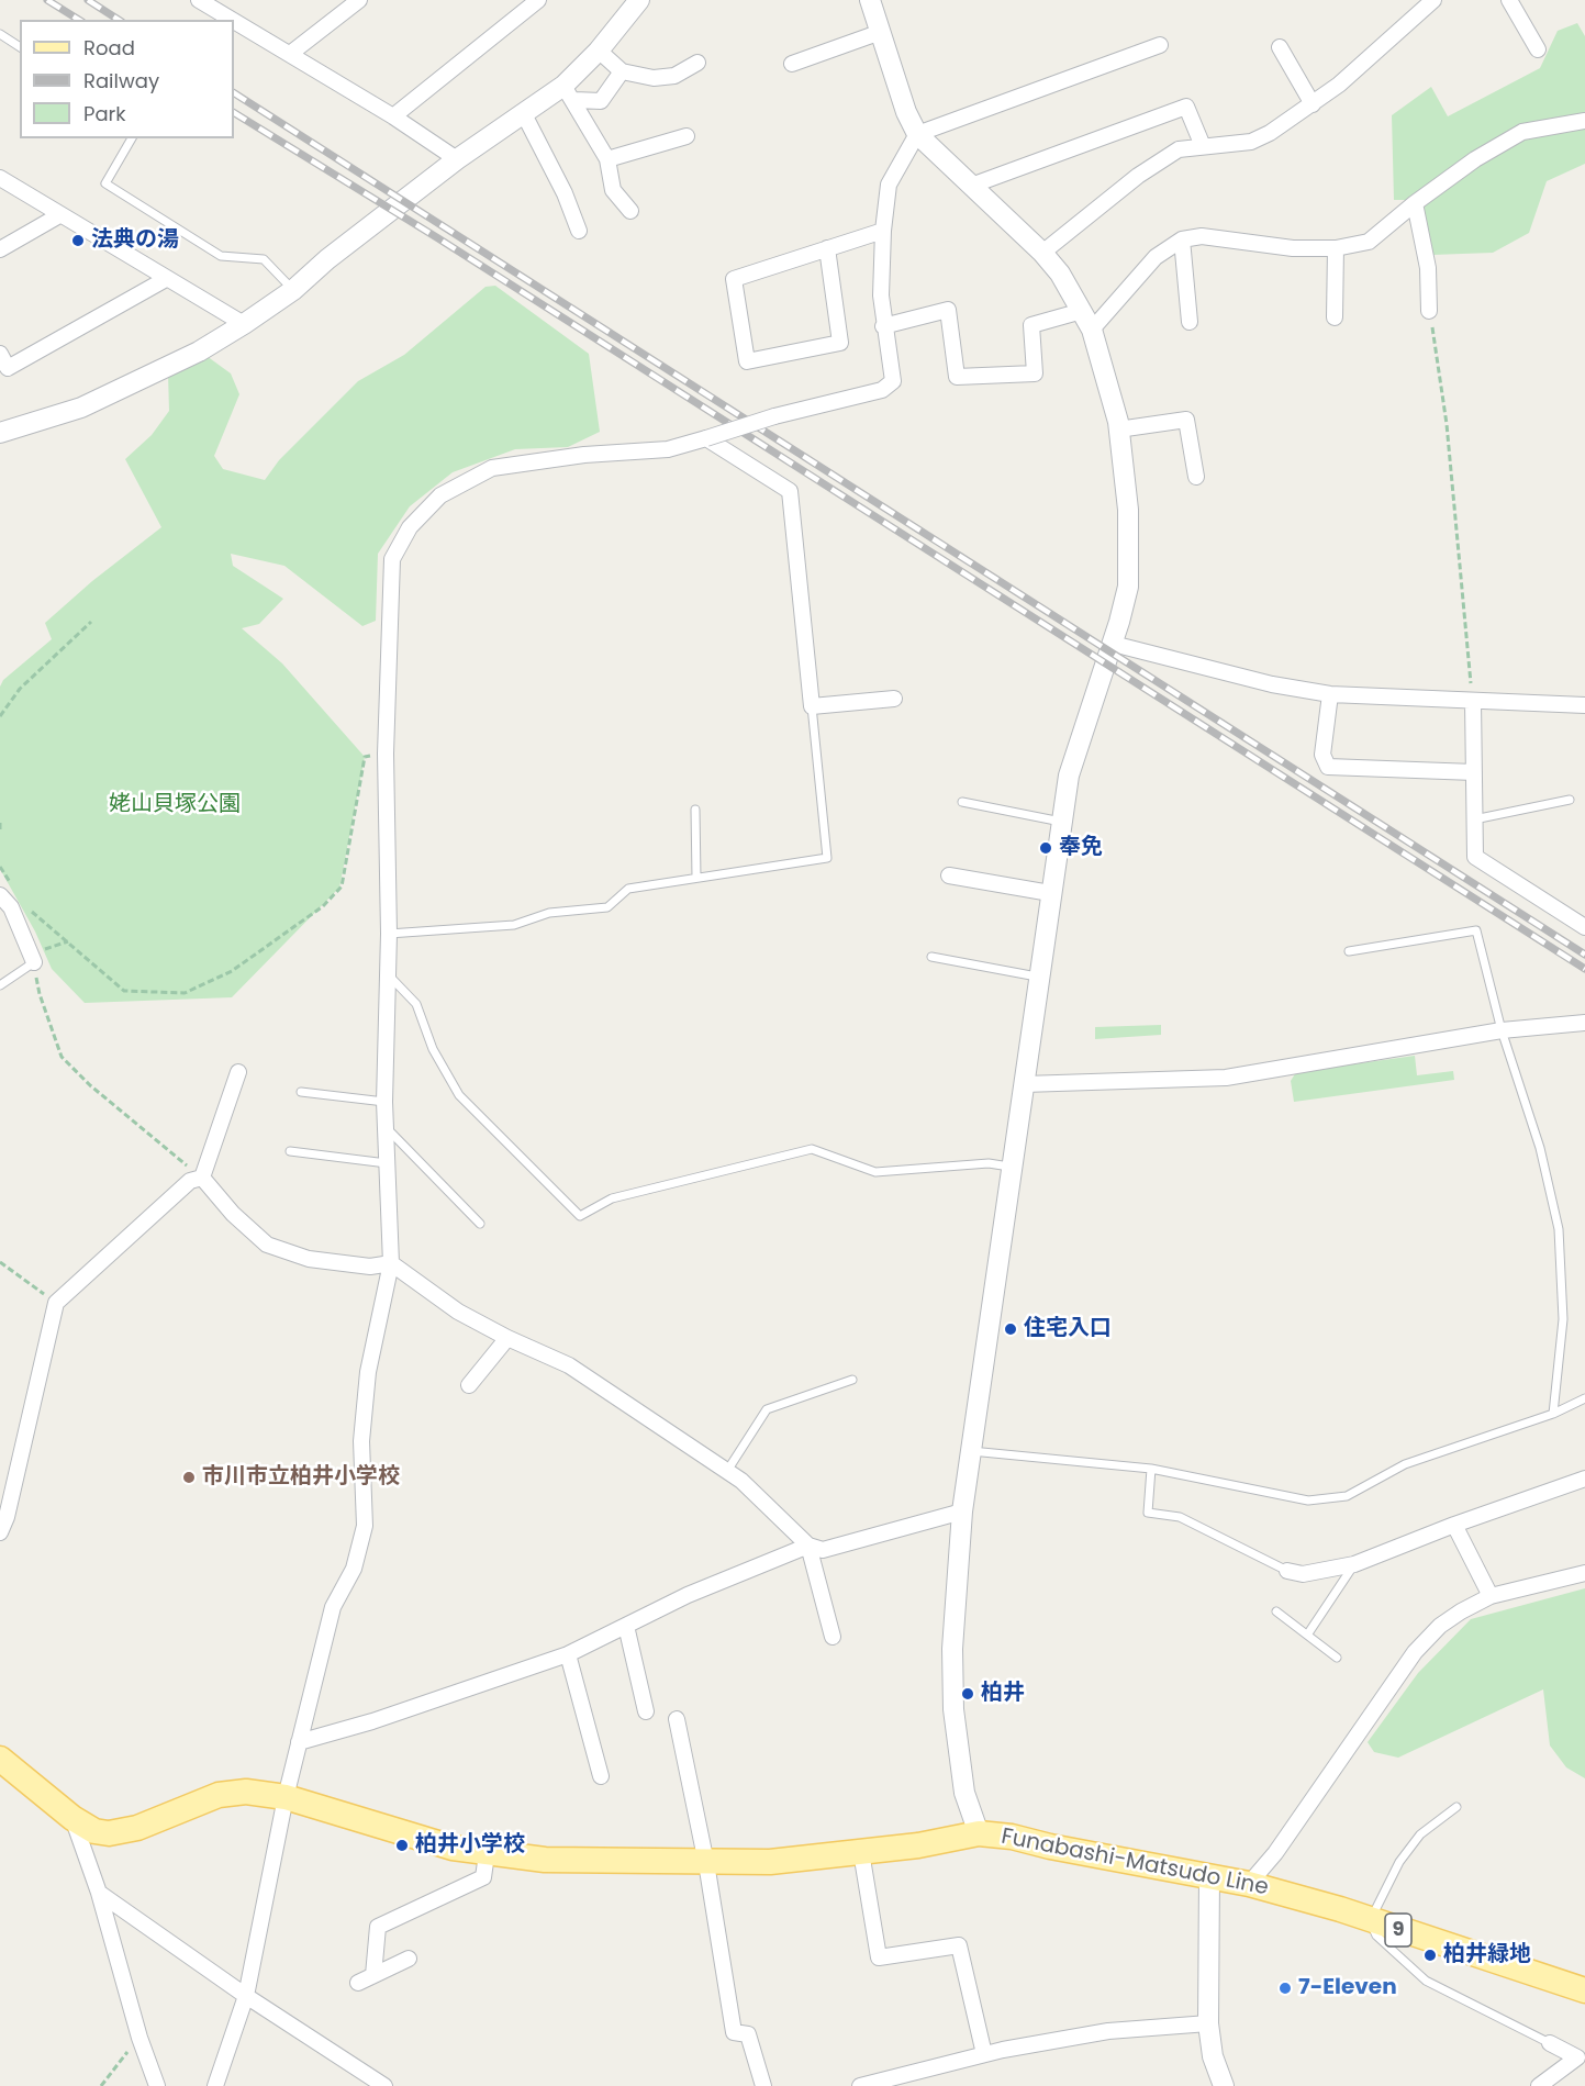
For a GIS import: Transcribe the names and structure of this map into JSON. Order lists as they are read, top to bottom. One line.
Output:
{"streets":{"main road":["Funabashi-Matsudo Line","9"]},"parks":["姥山貝塚公園"],"places":["法典の湯","奉免","住宅入口","市川市立柏井小学校","柏井","柏井小学校","柏井緑地","7-Eleven"],"legend":["Road","Railway","Park"]}
